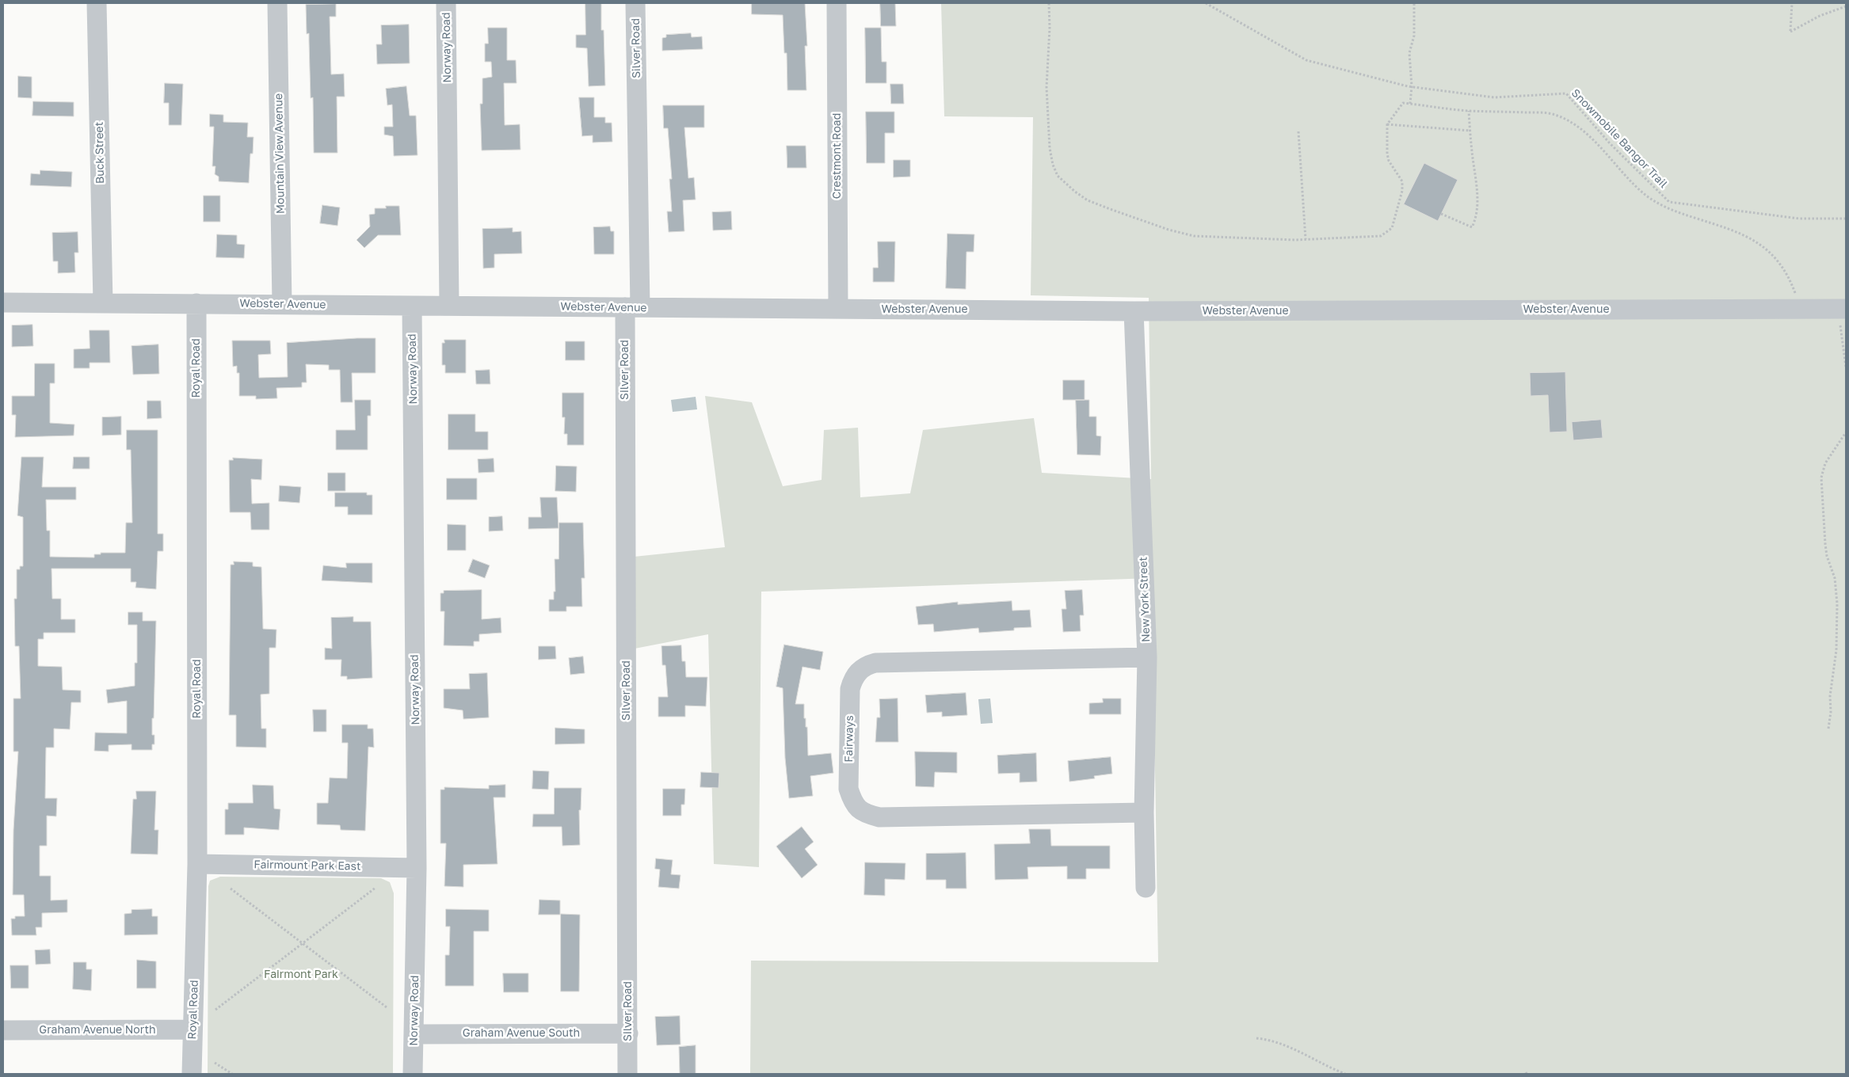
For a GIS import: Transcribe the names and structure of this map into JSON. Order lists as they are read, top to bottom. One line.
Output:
{"streets":{"street":["Norway Road","Silver Road","Buck Street","Mountain View Avenue","Crestmont Road","Webster Avenue","Royal Road","New York Street","Fairways","Fairmount Park East","Graham Avenue North","Graham Avenue South"],"path":["Snowmobile Bangor Trail"]},"crossings":[["Norway Road","Webster Avenue"],["Norway Road","Fairmount Park East"],["Norway Road","Graham Avenue South"],["Silver Road","Webster Avenue"],["Silver Road","Graham Avenue South"],["Buck Street","Webster Avenue"],["Mountain View Avenue","Webster Avenue"],["Crestmont Road","Webster Avenue"],["Webster Avenue","Royal Road"],["Webster Avenue","New York Street"],["Royal Road","Fairmount Park East"],["Royal Road","Graham Avenue North"],["New York Street","Fairways"]],"parks":["Fairmont Park"]}
